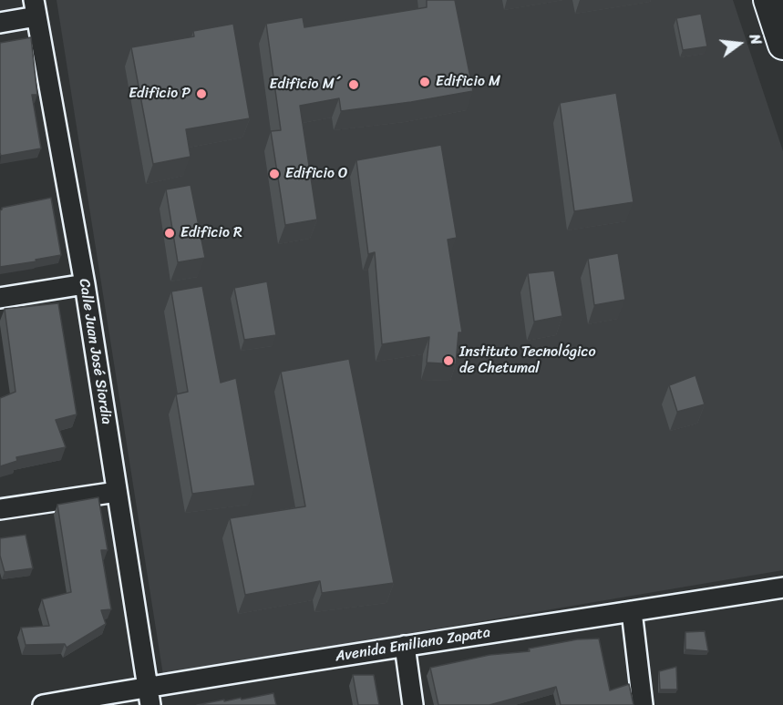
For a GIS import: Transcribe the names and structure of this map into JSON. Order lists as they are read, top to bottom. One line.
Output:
{"streets":{"street":["Calle Juan José Siordia","Avenida Emiliano Zapata"]},"crossings":[["Calle Juan José Siordia","Avenida Emiliano Zapata"]],"places":["Edificio M","Edificio M´","Edificio P","Edificio O","Edificio R","Instituto Tecnológico de Chetumal"],"north":"right"}
